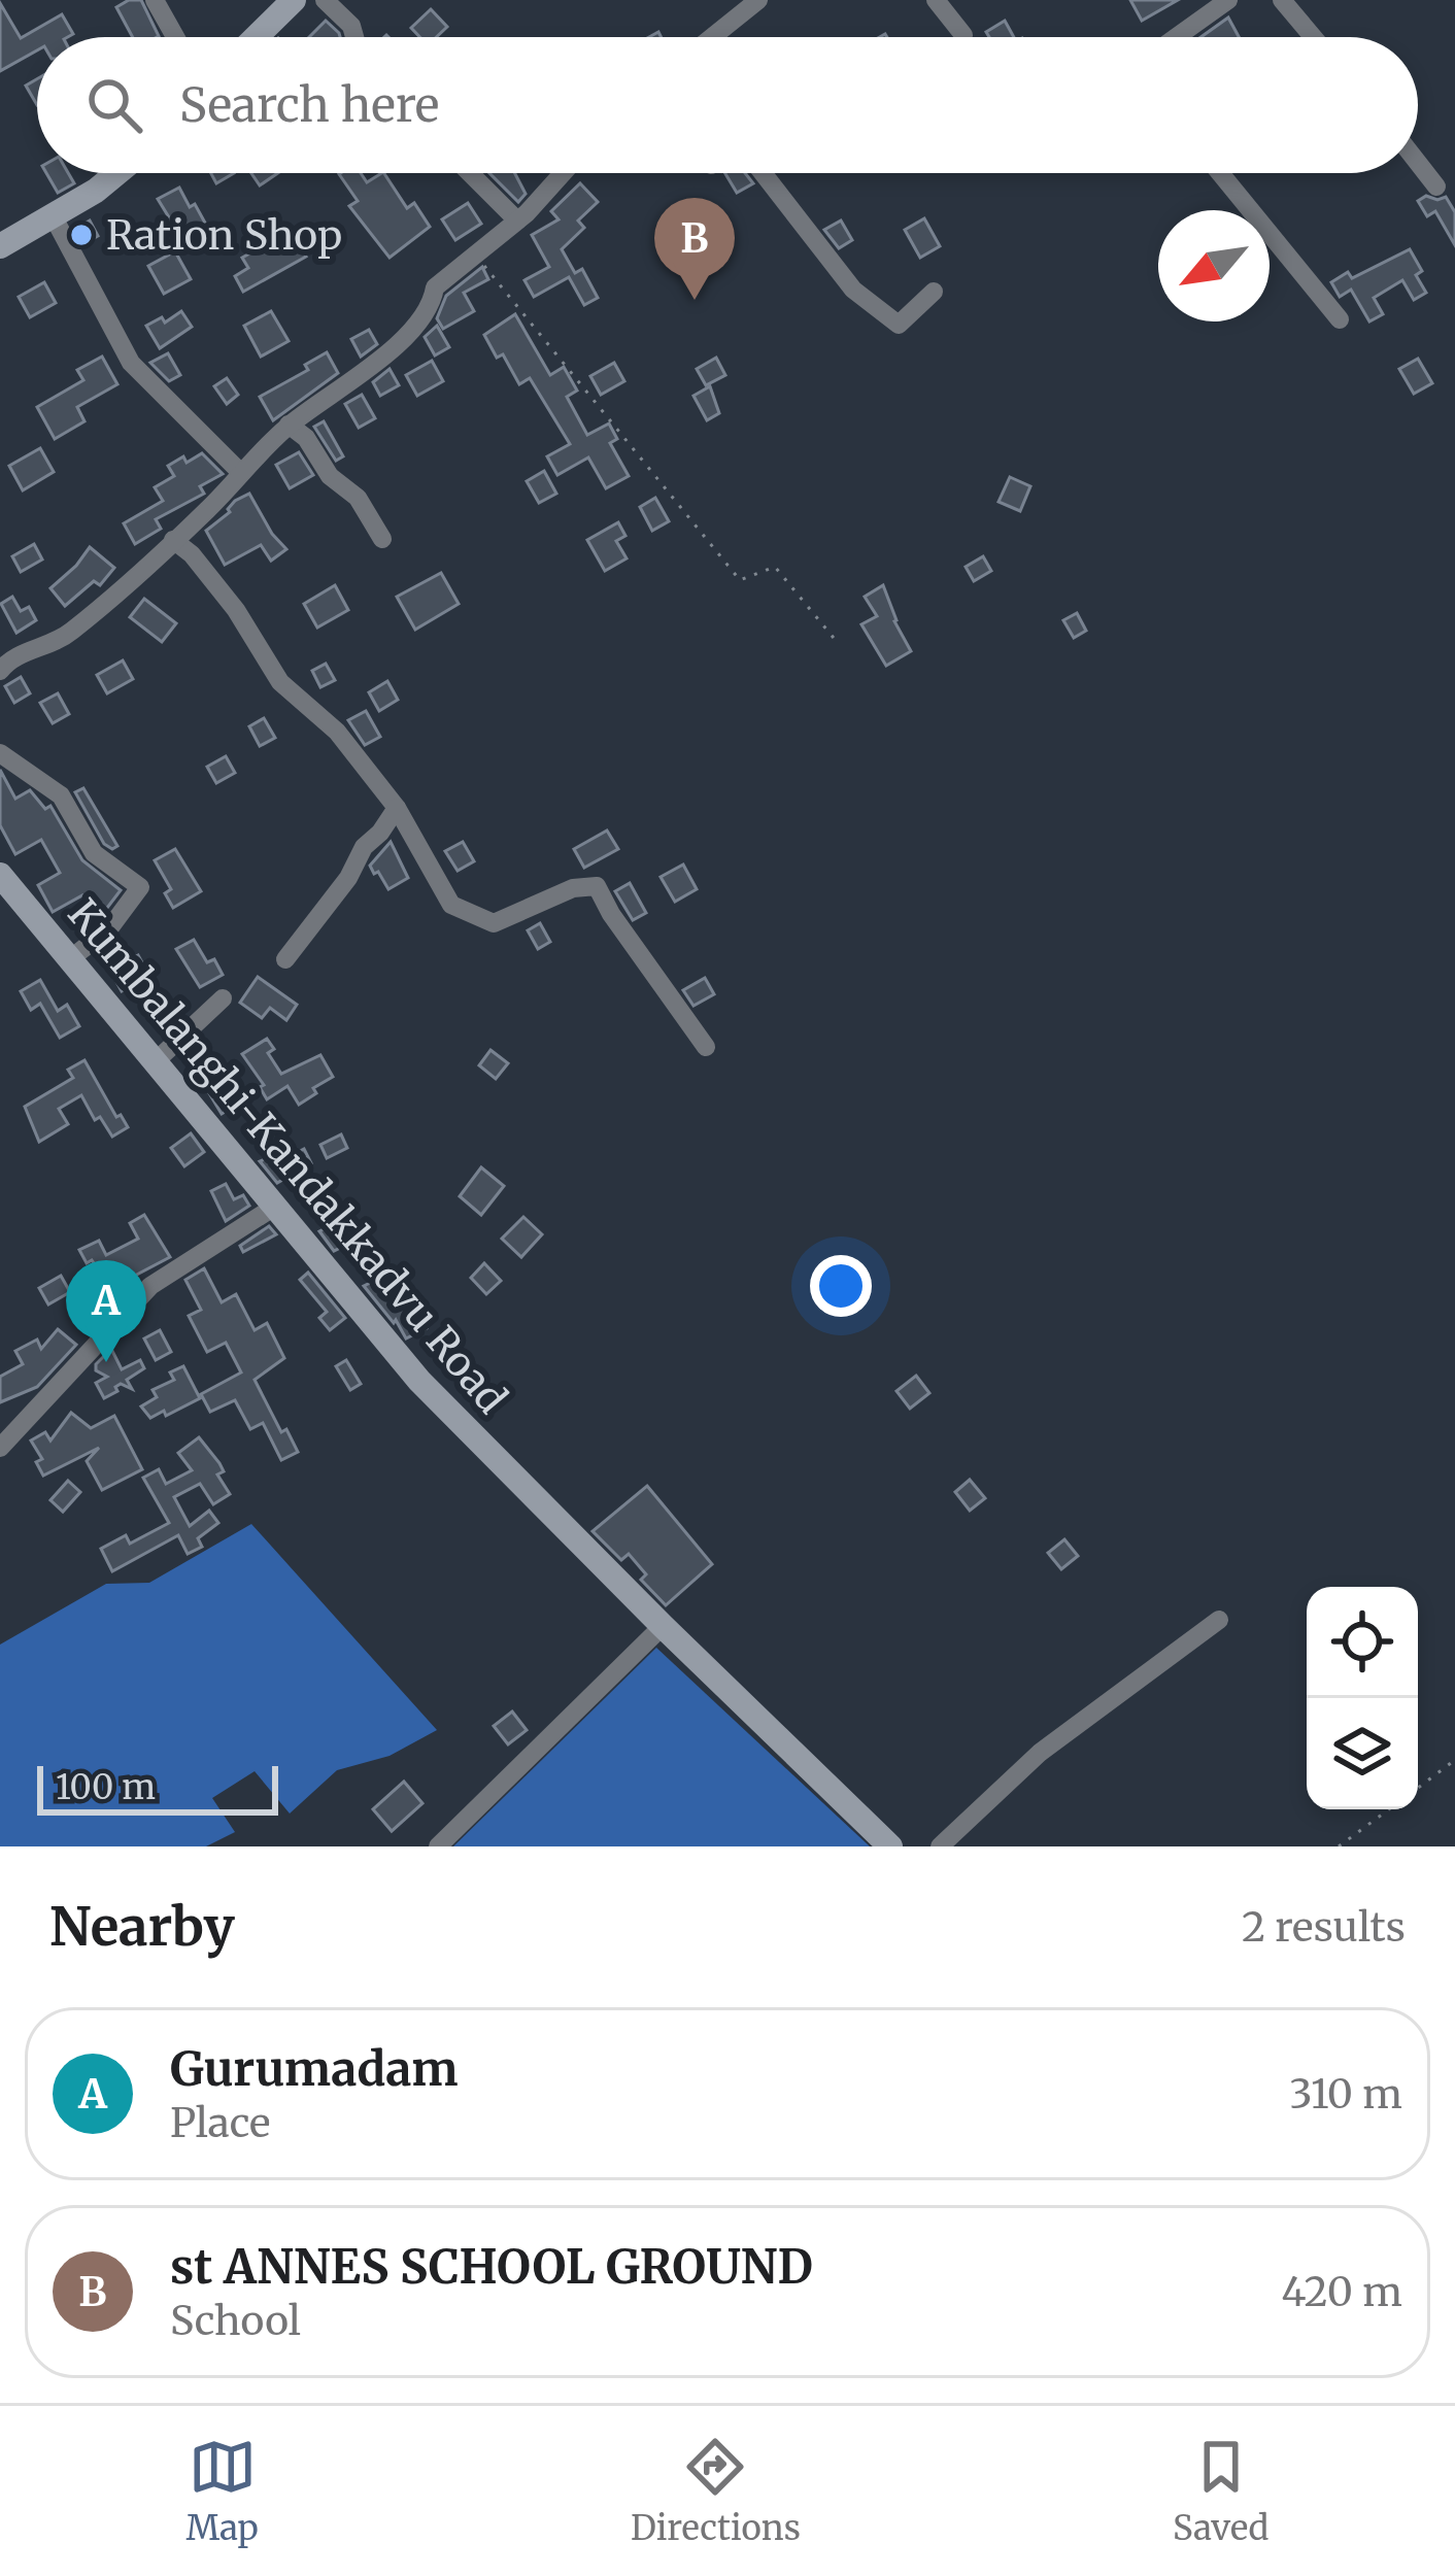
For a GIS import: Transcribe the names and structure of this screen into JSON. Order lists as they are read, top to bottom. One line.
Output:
{"streets":{"main road":["Kumbalanghi-Kandakkadvu Road"]},"places":["Ration Shop"],"scale_bar":"100 m","north":"bottom left","page":{"search":"Search here","pins":["B","A"],"scale":"100 m","heading":["Nearby","2 results"],"list":[{"mark":"A","name":"Gurumadam","note":"Place","value":"310 m"},{"mark":"B","name":"st ANNES SCHOOL GROUND","note":"School","value":"420 m"}],"nav":["Map","Directions","Saved"]}}
